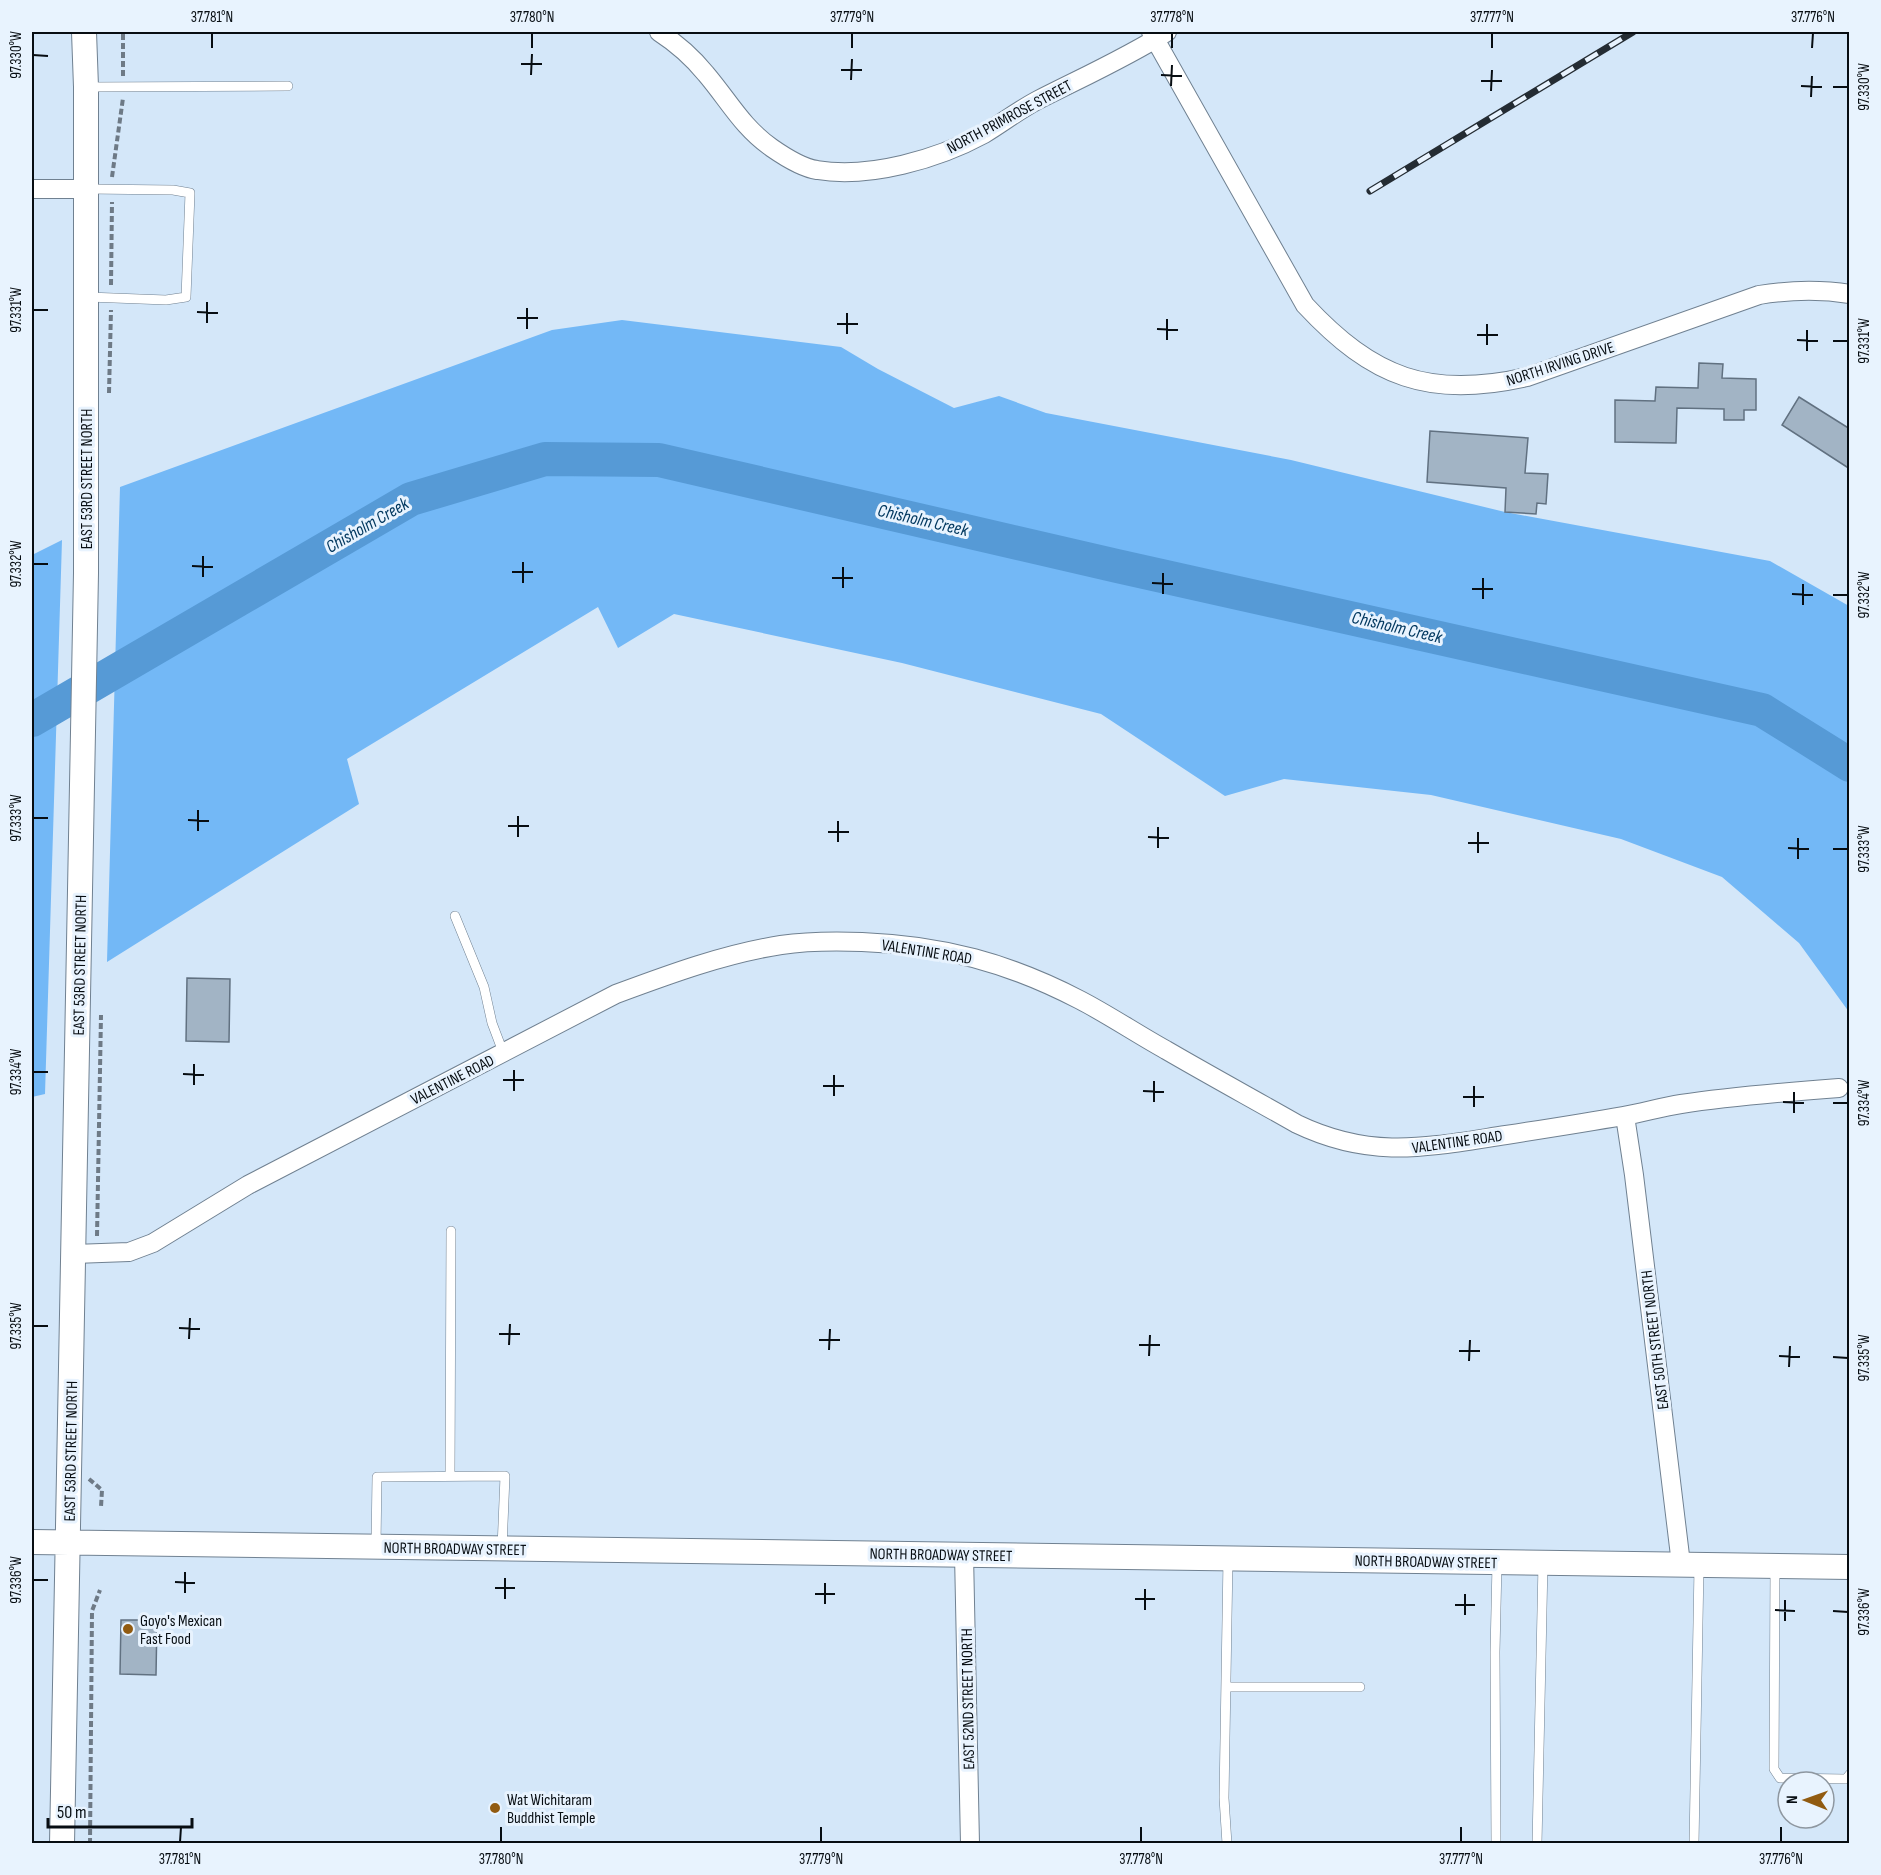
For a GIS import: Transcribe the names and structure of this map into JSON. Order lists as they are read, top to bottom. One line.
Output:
{"streets":{"main road":["EAST 53RD STREET NORTH","NORTH BROADWAY STREET"],"street":["NORTH PRIMROSE STREET","NORTH IRVING DRIVE","VALENTINE ROAD","EAST 50TH STREET NORTH","EAST 52ND STREET NORTH"]},"crossings":[["NORTH PRIMROSE STREET","NORTH IRVING DRIVE"],["EAST 53RD STREET NORTH","VALENTINE ROAD"],["EAST 53RD STREET NORTH","NORTH BROADWAY STREET"],["VALENTINE ROAD","EAST 50TH STREET NORTH"],["EAST 50TH STREET NORTH","NORTH BROADWAY STREET"],["NORTH BROADWAY STREET","EAST 52ND STREET NORTH"]],"water":["Chisholm Creek"],"places":["Goyo's Mexican Fast Food","Wat Wichitaram Buddhist Temple"],"scale_bar":"50 m","north":"left","coordinates":["37.781°N","37.780°N","37.779°N","37.778°N","37.777°N","37.776°N","97.330°W","97.331°W","97.332°W","97.333°W","97.334°W","97.335°W","97.336°W"]}
